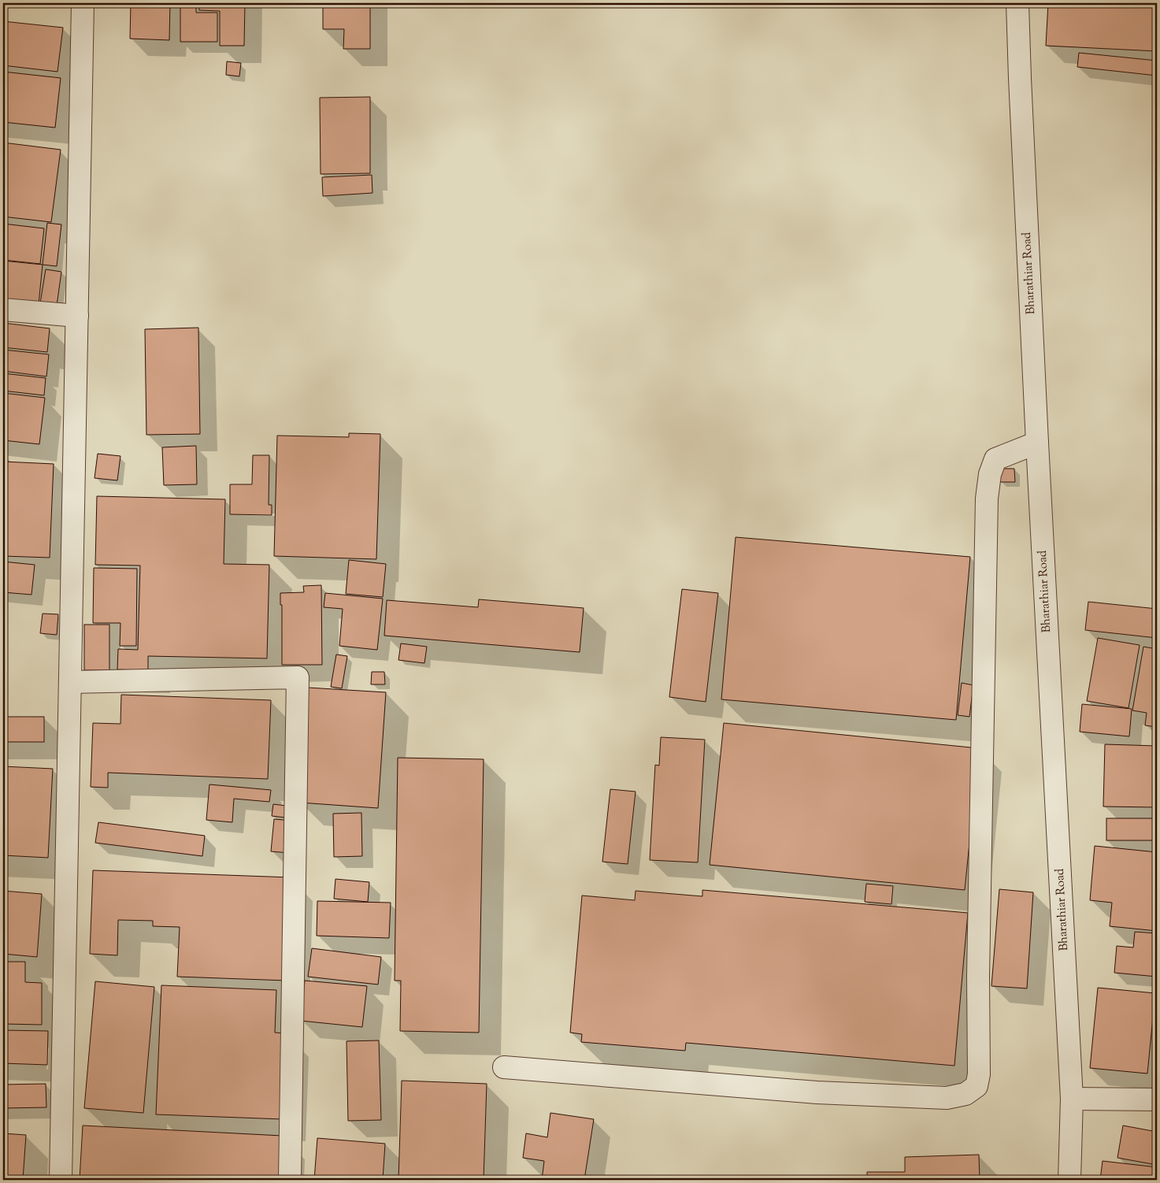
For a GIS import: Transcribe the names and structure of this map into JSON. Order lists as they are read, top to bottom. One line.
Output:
{"streets":{"street":["Bharathiar Road"]}}
